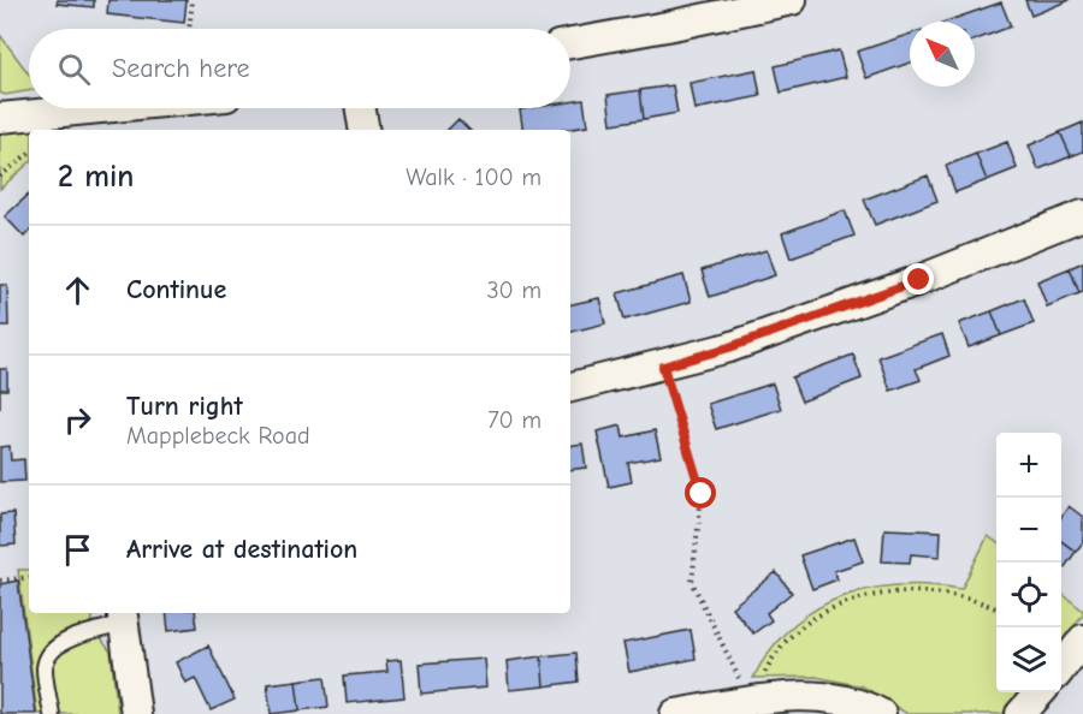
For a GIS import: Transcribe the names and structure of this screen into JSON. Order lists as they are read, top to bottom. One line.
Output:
{"north":"top left","page":{"search":"Search here","heading":["2 min","Walk · 100 m"],"list":[["Continue","30 m"],["Turn right","Mapplebeck Road","70 m"],"Arrive at destination"],"map_buttons":["+","−"]}}
